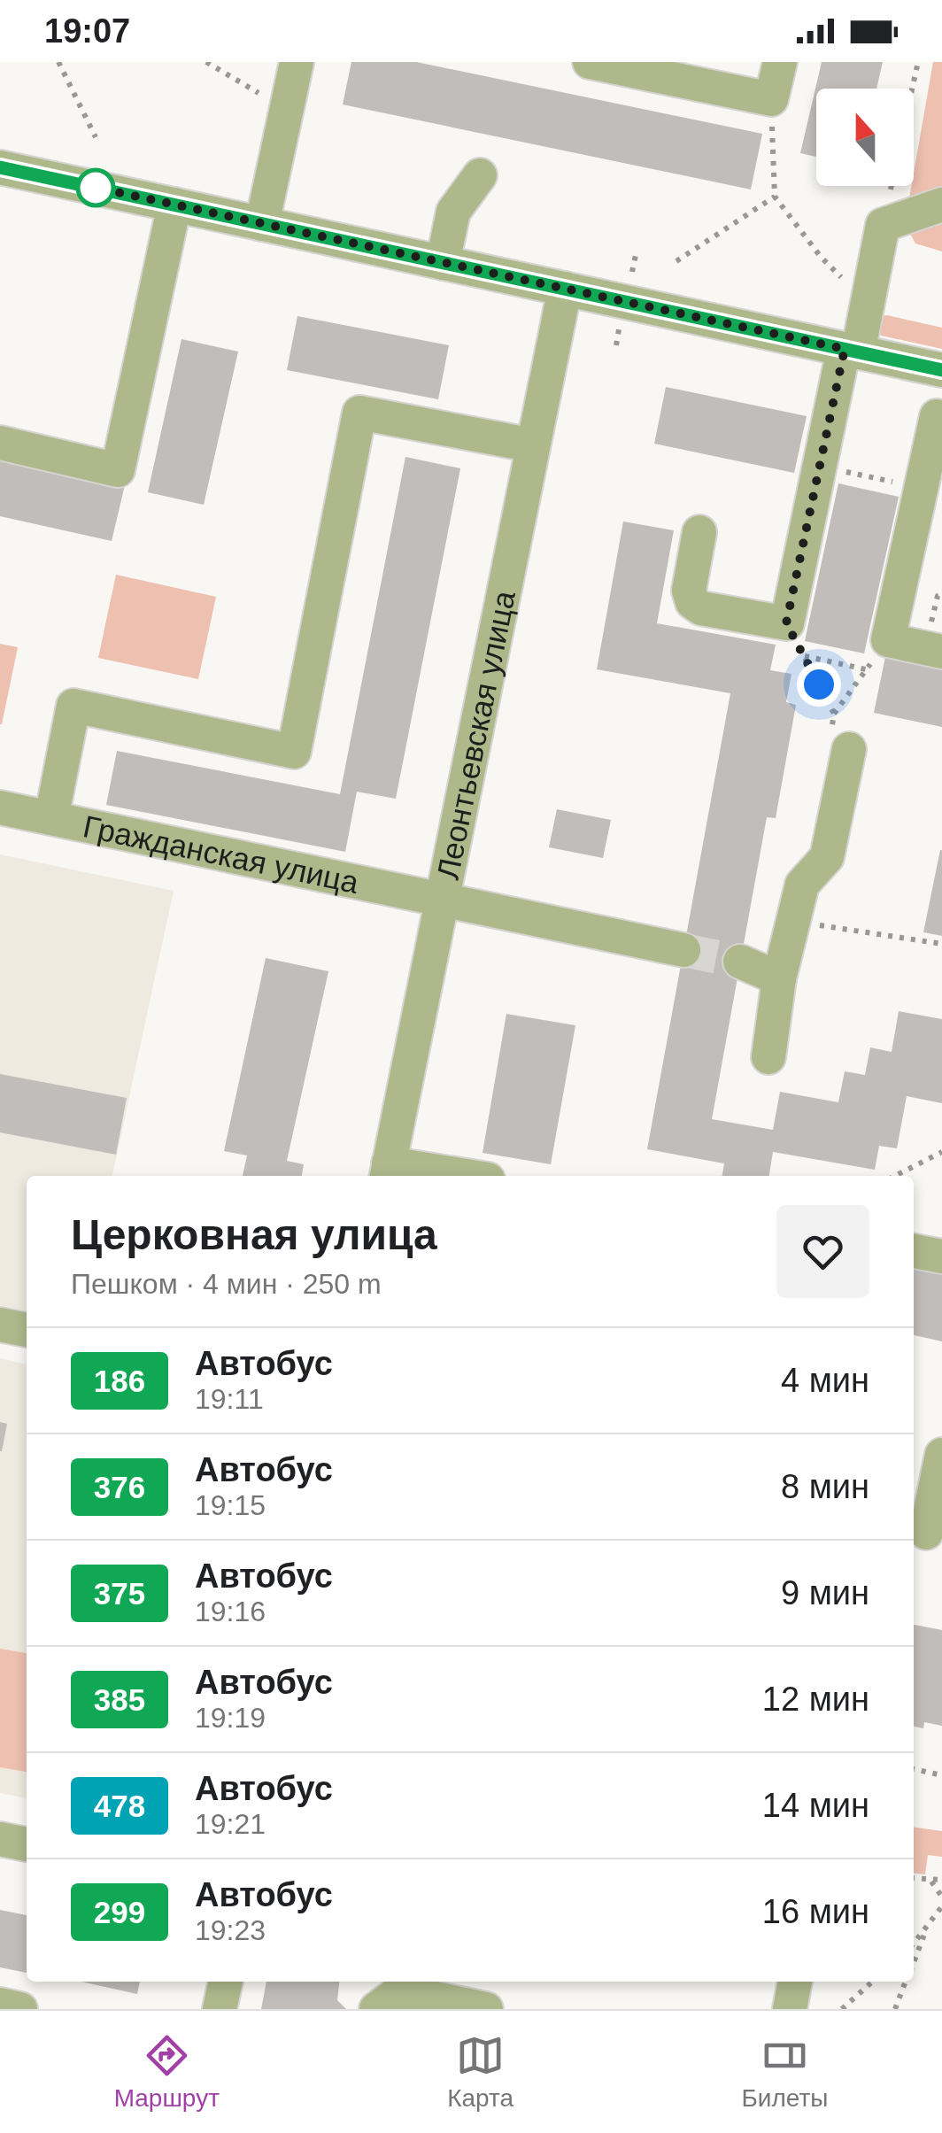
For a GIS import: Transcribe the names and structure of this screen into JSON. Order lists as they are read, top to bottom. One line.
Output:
{"streets":{"street":["Леонтьевская улица","Гражданская улица"]},"crossings":[["Леонтьевская улица","Гражданская улица"]],"lines":["bus line 186"],"north":"top","page":{"status":"19:07","heading":["Церковная улица","Пешком · 4 мин · 250 m"],"list":[{"mark":"186","name":"Автобус","note":"19:11","value":"4 мин"},{"mark":"376","name":"Автобус","note":"19:15","value":"8 мин"},{"mark":"375","name":"Автобус","note":"19:16","value":"9 мин"},{"mark":"385","name":"Автобус","note":"19:19","value":"12 мин"},{"mark":"478","name":"Автобус","note":"19:21","value":"14 мин"},{"mark":"299","name":"Автобус","note":"19:23","value":"16 мин"}],"tabs":["Маршрут","Карта","Билеты"]}}
